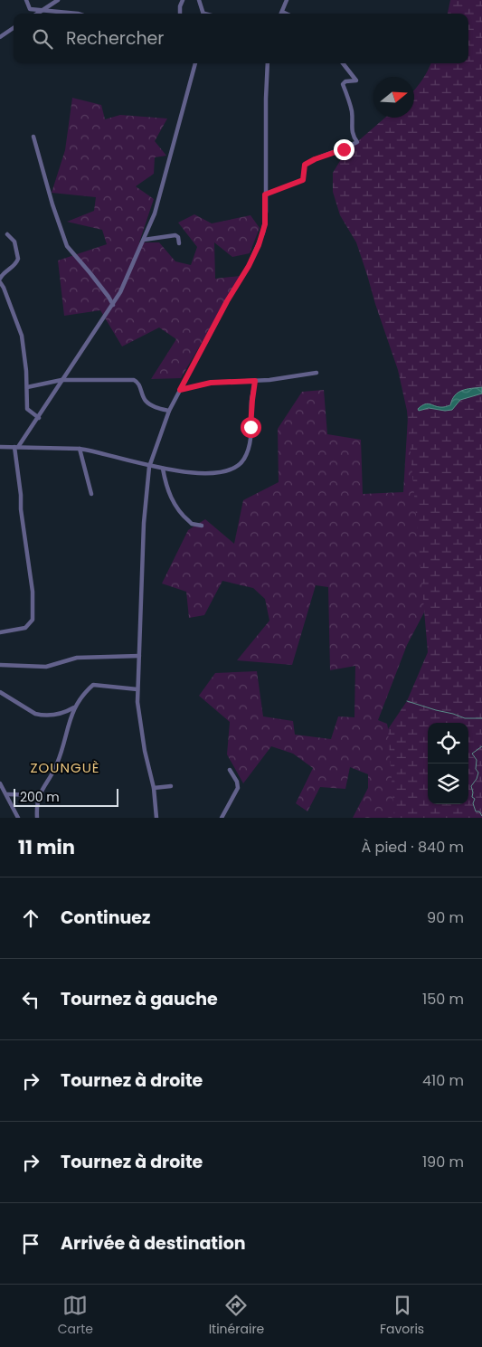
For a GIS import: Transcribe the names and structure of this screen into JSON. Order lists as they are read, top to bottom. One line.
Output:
{"districts":["ZOUNGUÈ"],"scale_bar":"200 m","north":"right","page":{"search":"Rechercher","scale":"200 m","heading":["11 min","À pied · 840 m"],"list":[["Continuez","90 m"],["Tournez à gauche","150 m"],["Tournez à droite","410 m"],["Tournez à droite","190 m"],"Arrivée à destination"],"nav":["Carte","Itinéraire","Favoris"]}}
